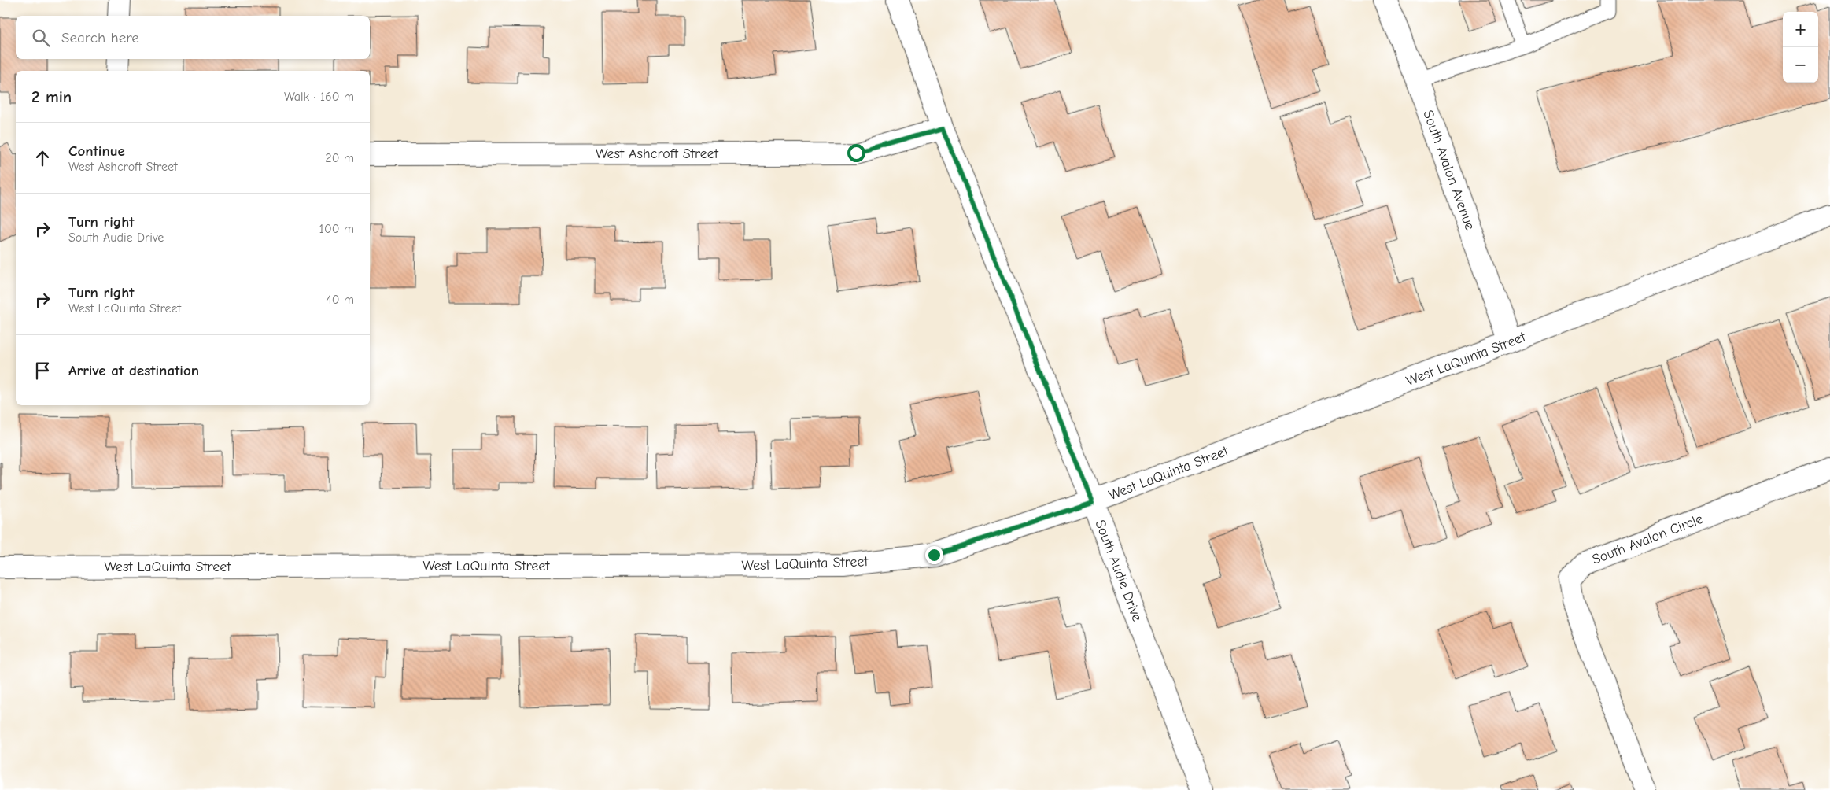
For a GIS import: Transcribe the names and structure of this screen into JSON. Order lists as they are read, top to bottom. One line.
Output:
{"streets":{"street":["West Ashcroft Street","South Avalon Avenue","West LaQuinta Street","South Avalon Circle","South Audie Drive"]},"crossings":[["West Ashcroft Street","South Audie Drive"],["South Avalon Avenue","West LaQuinta Street"],["West LaQuinta Street","South Audie Drive"]],"page":{"map_buttons":["+","−"],"search":"Search here","heading":["2 min","Walk · 160 m"],"list":[["Continue","West Ashcroft Street","20 m"],["Turn right","South Audie Drive","100 m"],["Turn right","West LaQuinta Street","40 m"],"Arrive at destination"]}}
